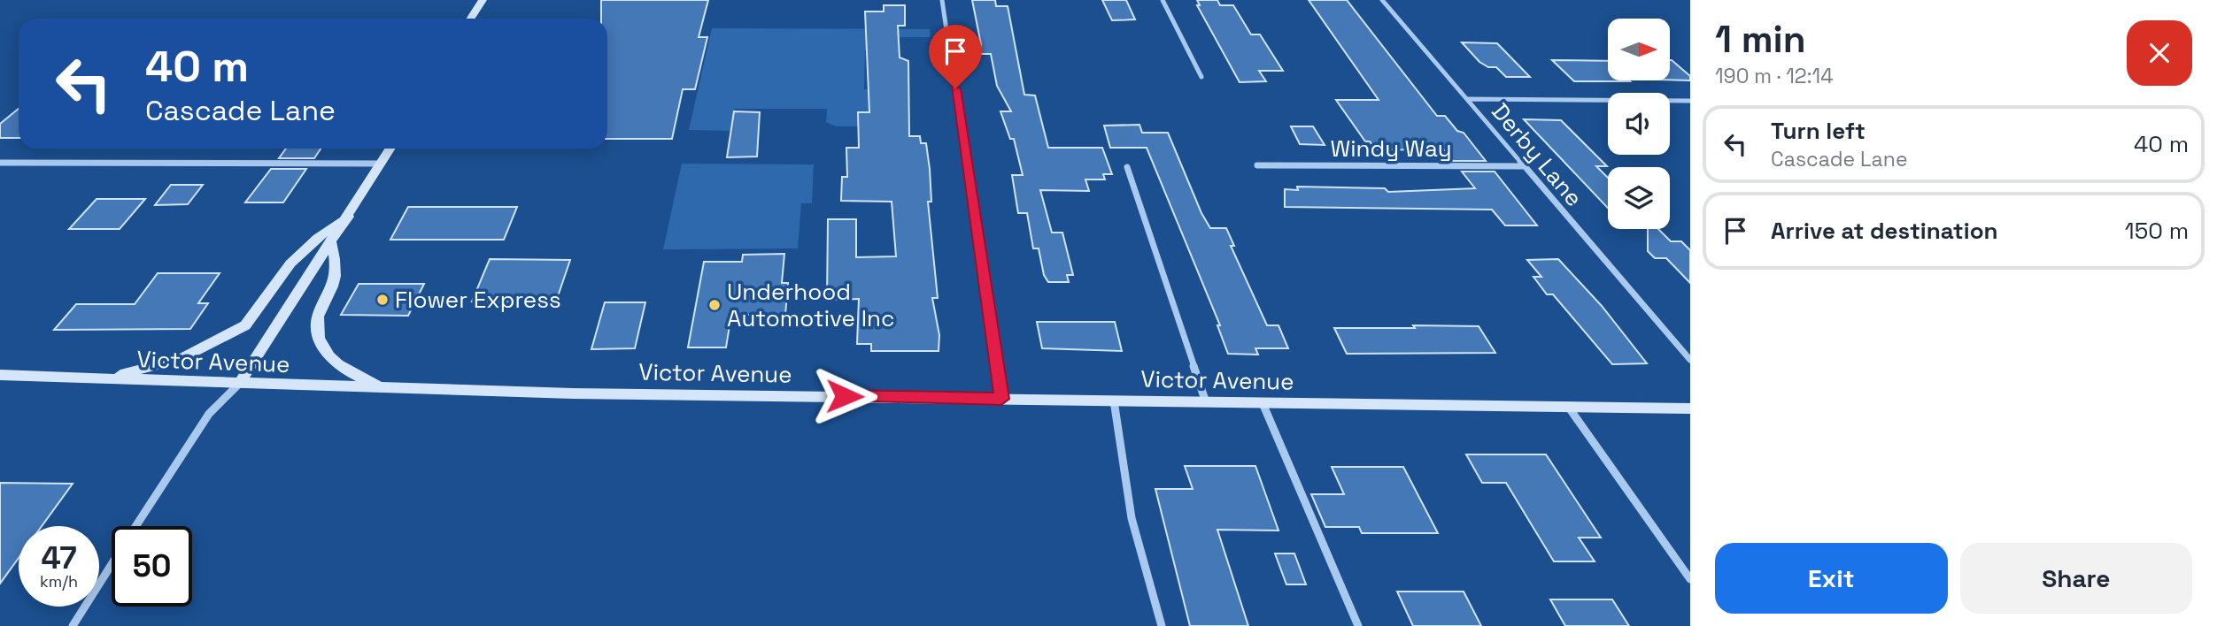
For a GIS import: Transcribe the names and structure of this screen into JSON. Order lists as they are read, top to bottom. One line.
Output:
{"streets":{"main road":["Victor Avenue"],"street":["Windy Way","Derby Lane"]},"crossings":[["Windy Way","Derby Lane"]],"places":["Flower Express","Underhood Automotive Inc"],"north":"right","page":{"heading":["1 min","190 m · 12:14"],"turn":["40 m","Cascade Lane"],"list":[{"name":"Turn left","note":"Cascade Lane","value":"40 m"},{"name":"Arrive at destination","value":"150 m"}],"speed":"47 km/h","limit":"50","buttons":["Exit","Share"]}}
